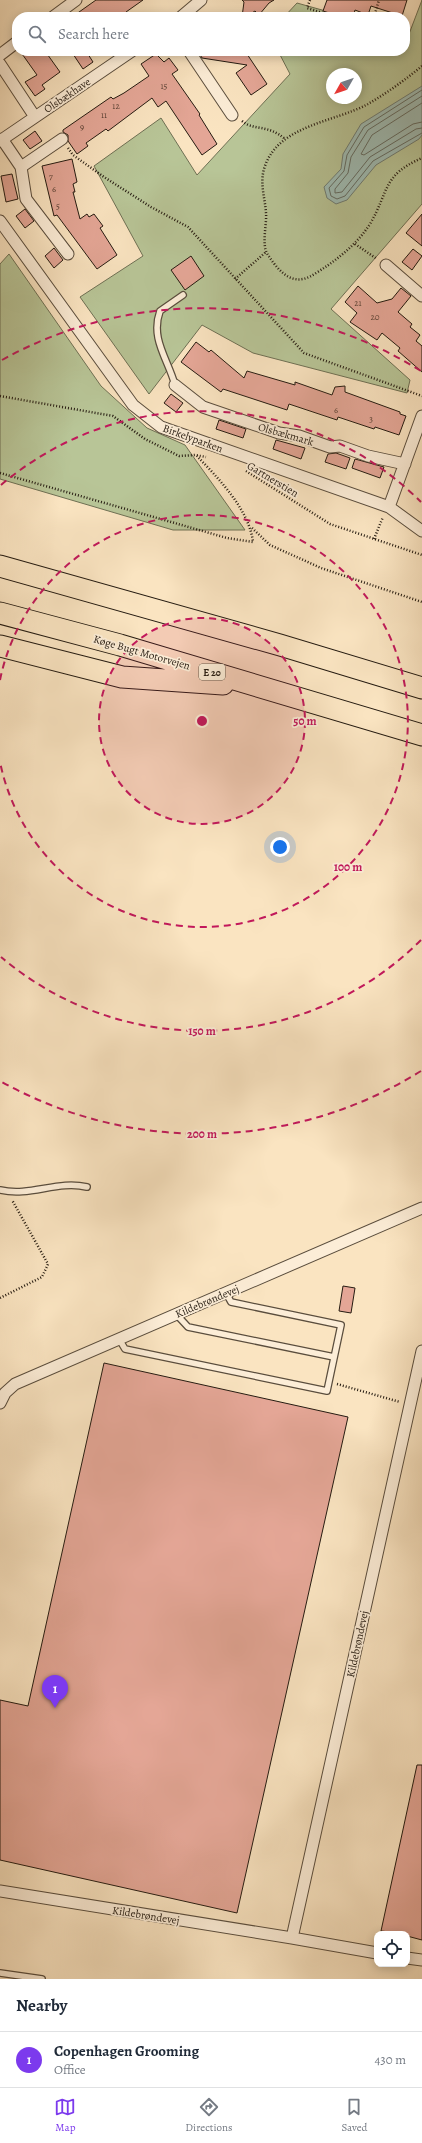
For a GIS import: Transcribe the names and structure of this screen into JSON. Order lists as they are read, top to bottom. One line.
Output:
{"streets":{"highway":["Køge Bugt Motorvejen","E 20"],"street":["Olsbækhave","Olsbækmark","Birkelyparken","Kildebrøndevej"],"path":["Gartnerstien"]},"house_numbers":["15","12","11","9","7","6","5","21","20","6","3"],"north":"bottom left","page":{"search":"Search here","pins":"1","heading":"Nearby","list":[{"mark":"1","name":"Copenhagen Grooming","note":"Office","value":"430 m"}],"nav":["Map","Directions","Saved"]},"rings":["50 m","100 m","150 m","200 m"]}
